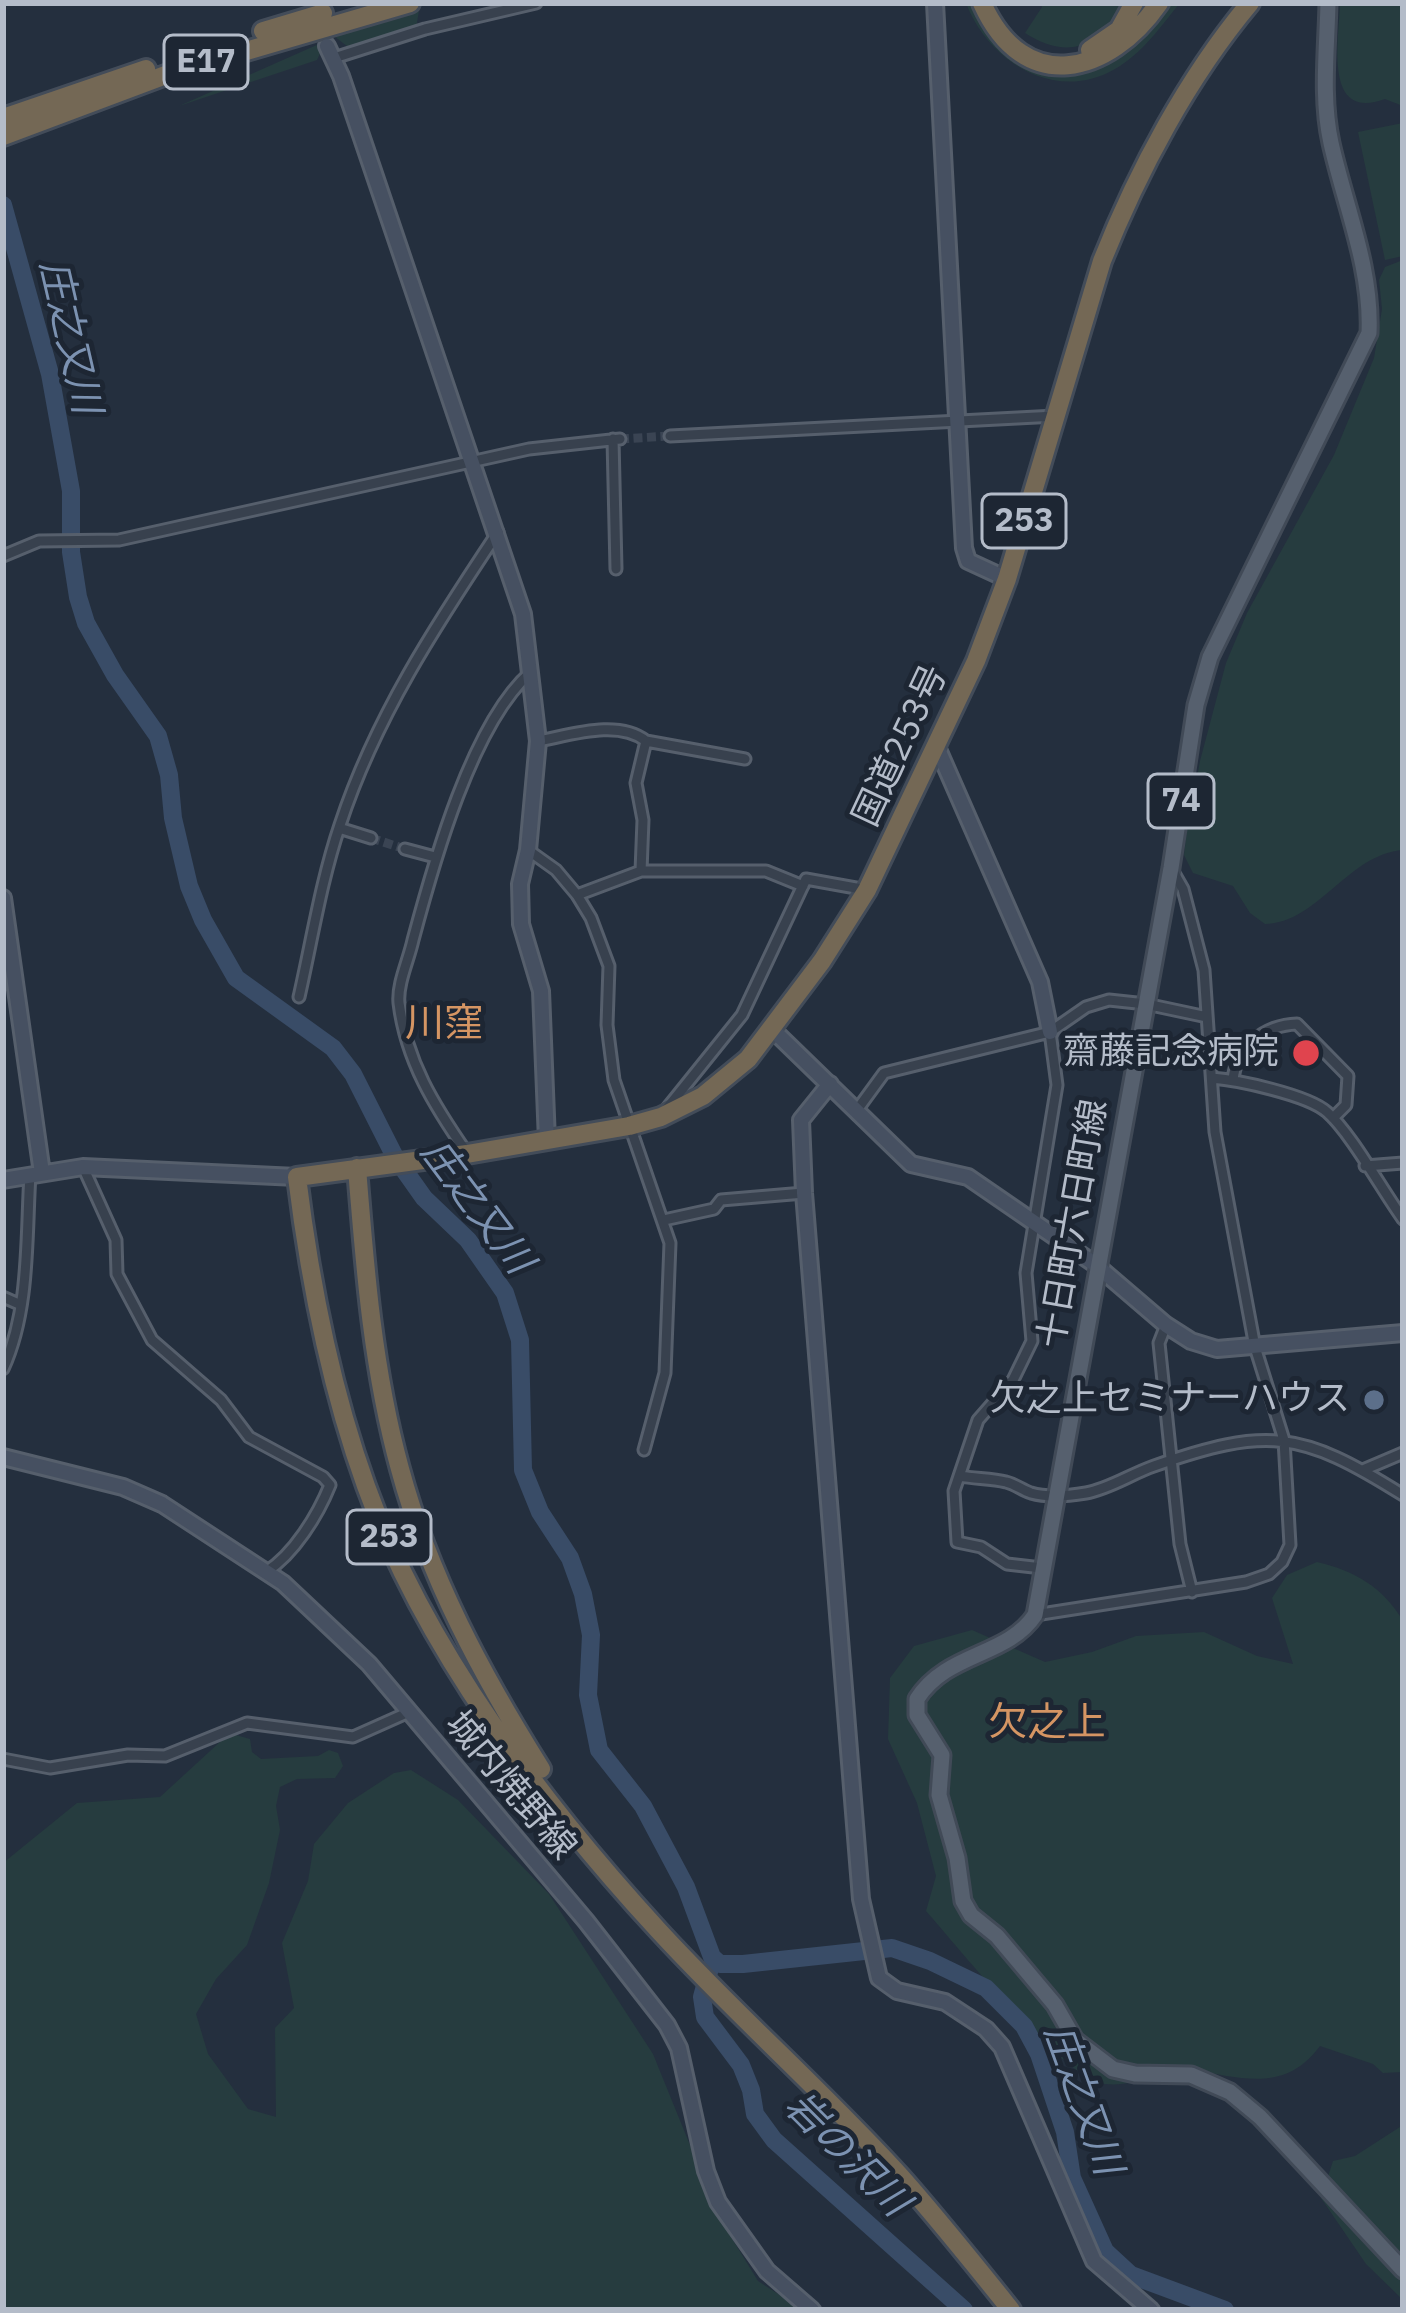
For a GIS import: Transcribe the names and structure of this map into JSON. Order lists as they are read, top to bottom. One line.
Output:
{"streets":{"highway":["E17","253","国道253号"],"main road":["74","十日町六日町線"],"street":["城内焼野線"]},"crossings":[["253","国道253号"]],"districts":["川窪","欠之上"],"water":["庄之又川","岩の沢川"],"places":["齋藤記念病院","欠之上セミナーハウス"]}
